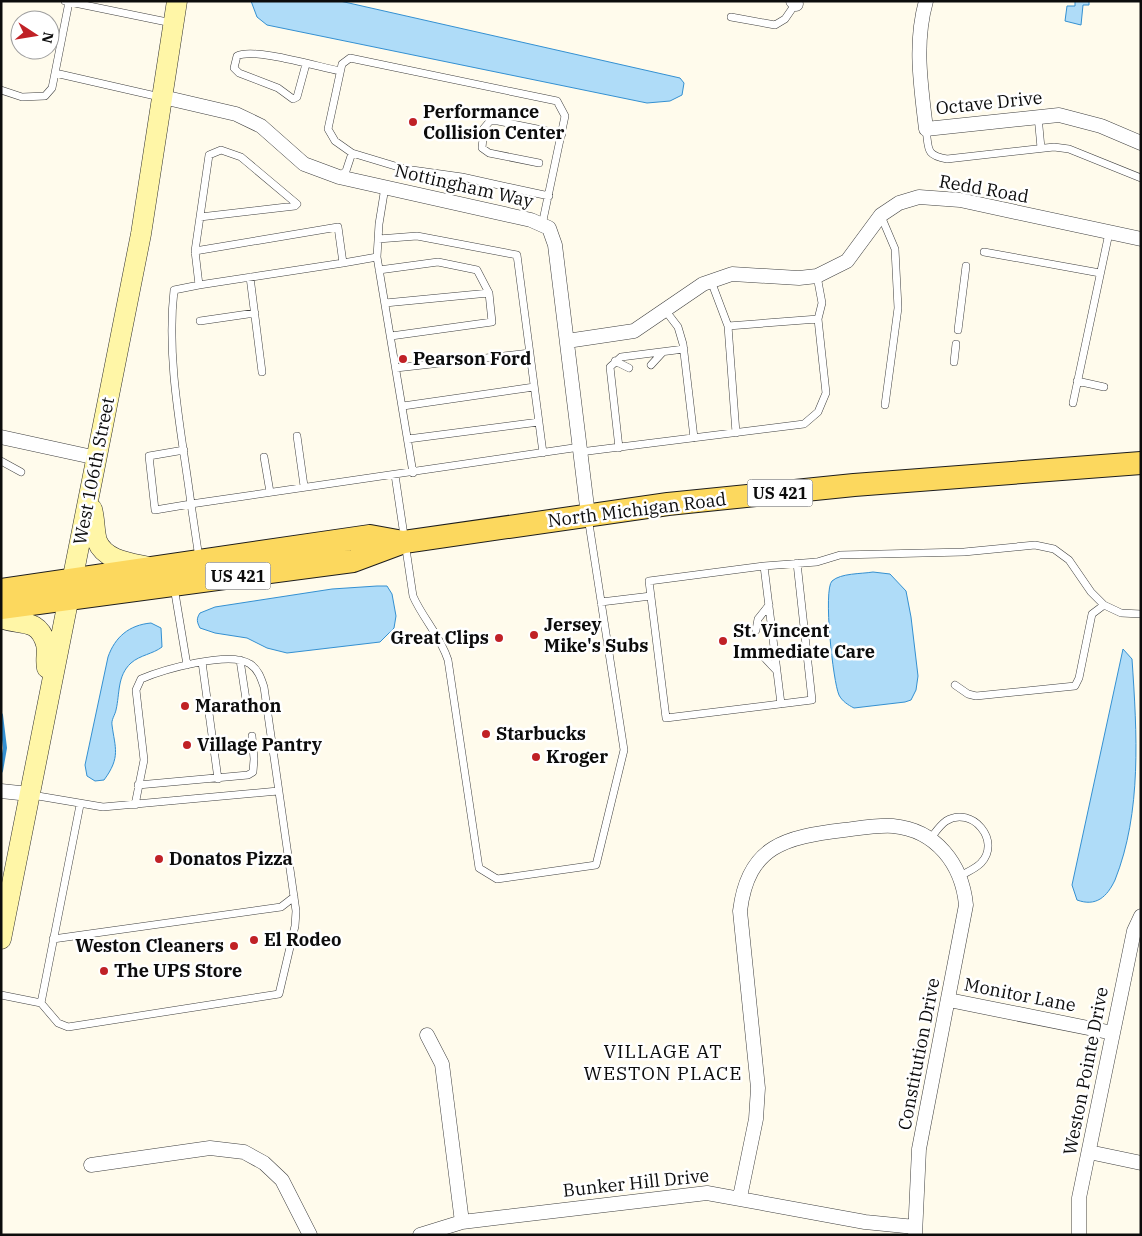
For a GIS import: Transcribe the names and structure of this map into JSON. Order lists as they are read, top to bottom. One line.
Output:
{"streets":{"main road":["US 421","North Michigan Road"],"street":["Octave Drive","Nottingham Way","Redd Road","West 106th Street","Monitor Lane","Constitution Drive","Weston Pointe Drive","Bunker Hill Drive"]},"crossings":[["Nottingham Way","Redd Road"],["Nottingham Way","West 106th Street"],["Nottingham Way","North Michigan Road"],["West 106th Street","North Michigan Road"],["Monitor Lane","Constitution Drive"],["Monitor Lane","Weston Pointe Drive"],["Constitution Drive","Bunker Hill Drive"]],"districts":["VILLAGE AT WESTON PLACE"],"places":["Performance Collision Center","Pearson Ford","Jersey Mike's Subs","Great Clips","St. Vincent Immediate Care","Marathon","Starbucks","Village Pantry","Kroger","Donatos Pizza","El Rodeo","Weston Cleaners","The UPS Store"],"north":"right"}
